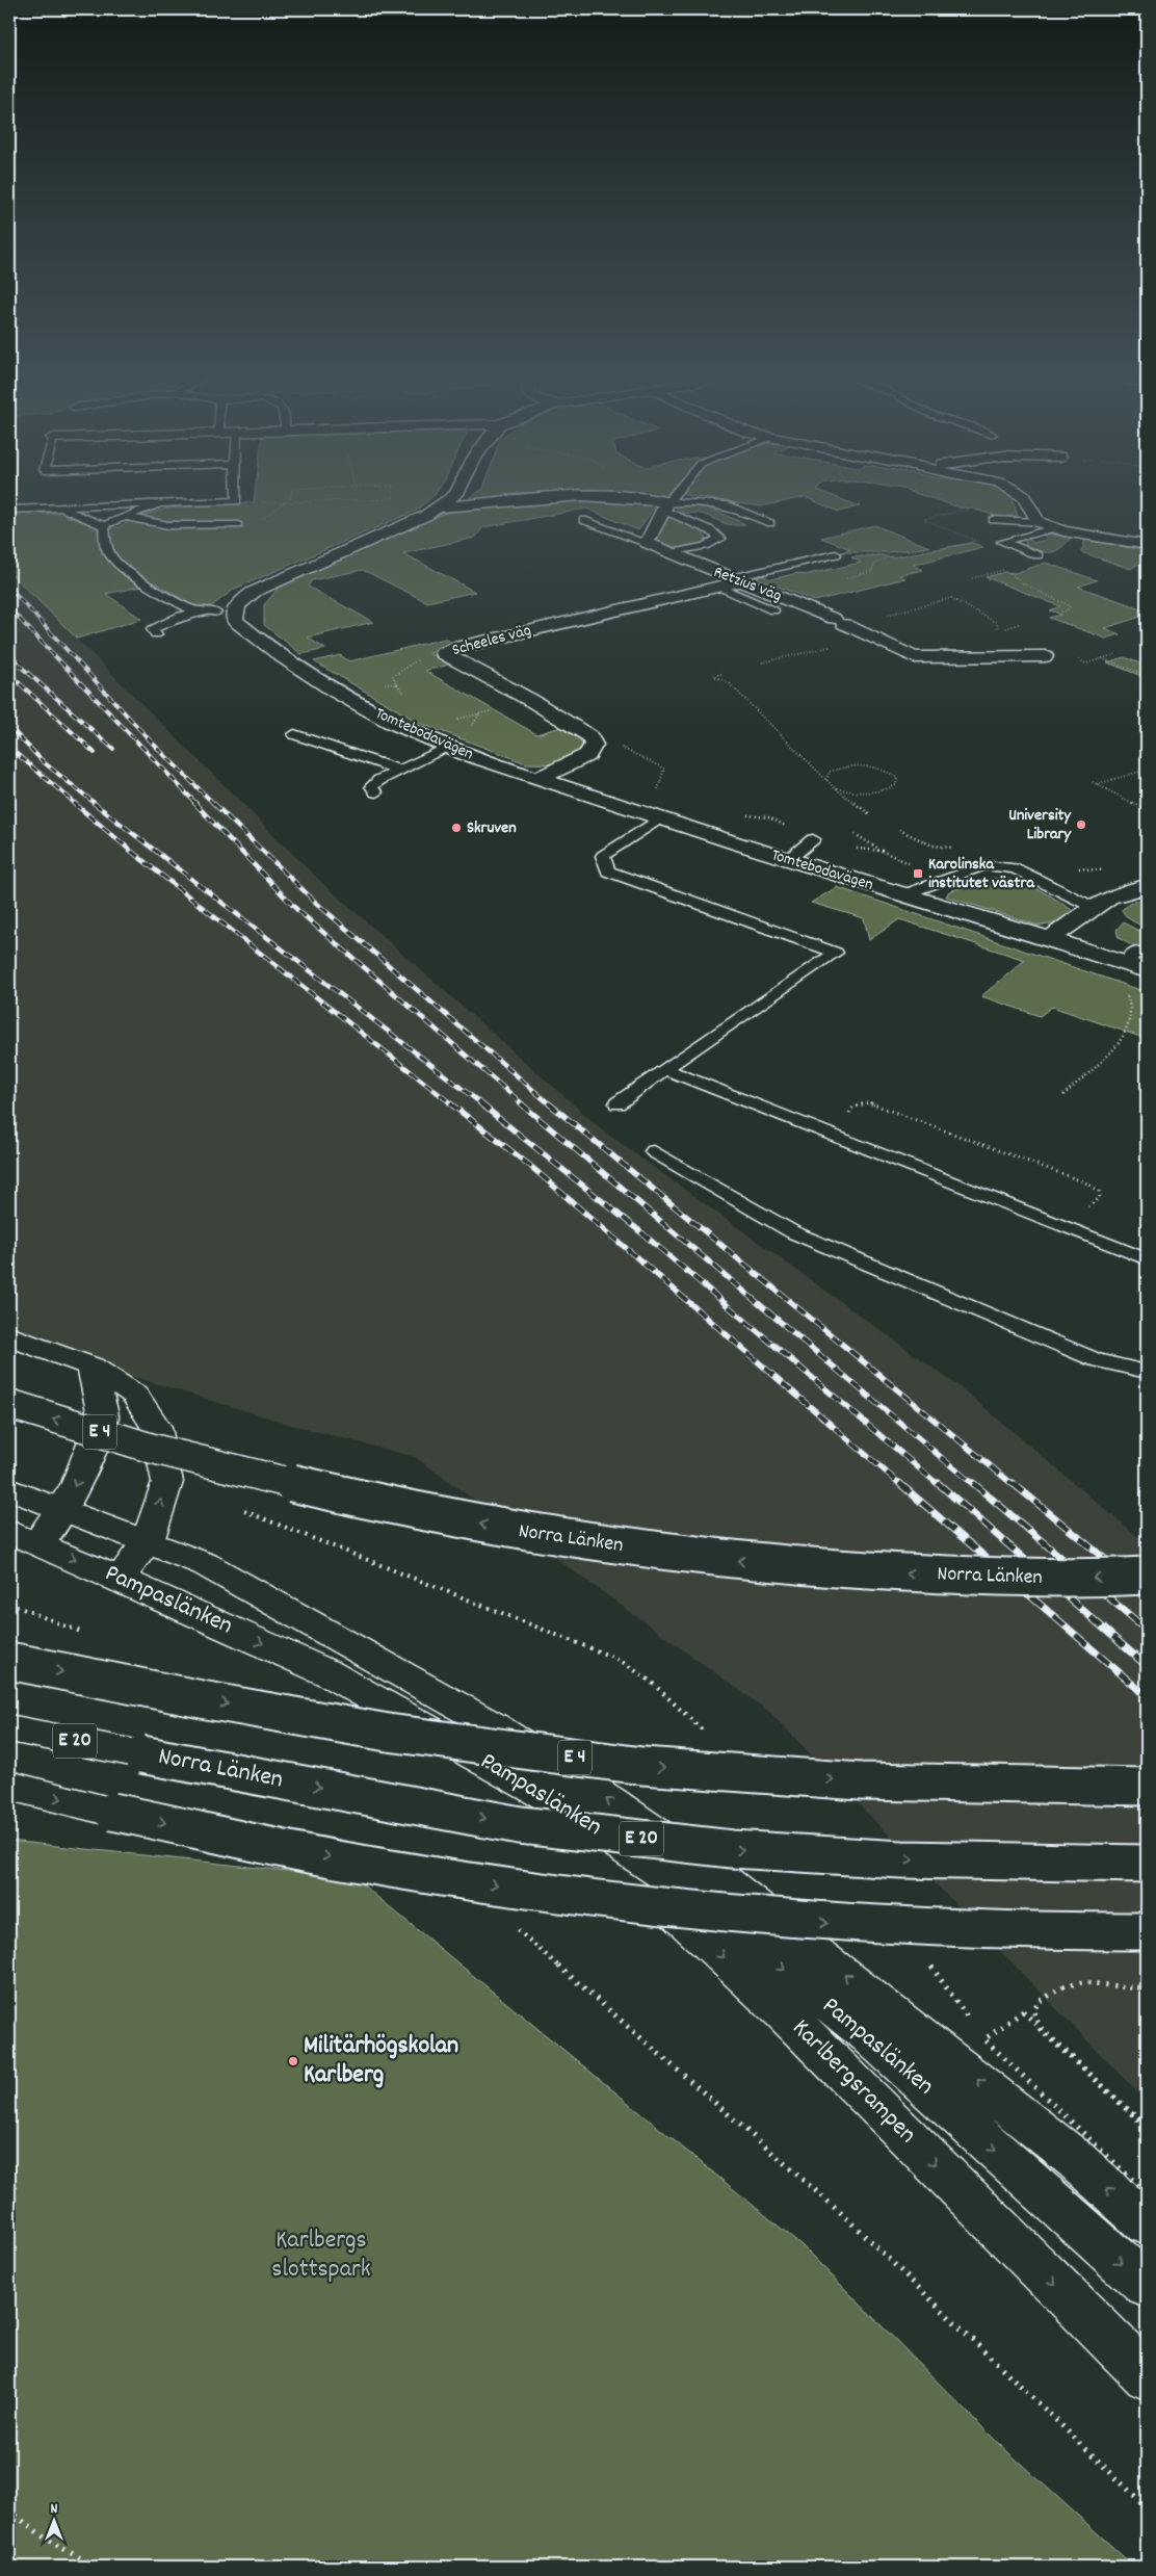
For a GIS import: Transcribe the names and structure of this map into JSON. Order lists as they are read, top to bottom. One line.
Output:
{"streets":{"main road":["Retzius väg","Scheeles väg","Tomtebodavägen","E 4","Norra Länken","Pampaslänken","E 20","Karlbergsrampen"]},"crossings":[["Retzius väg","Scheeles väg"],["Scheeles väg","Tomtebodavägen"],["Pampaslänken","Karlbergsrampen"]],"one_way":["Karlbergsrampen"],"parks":["Karlbergs slottspark"],"places":{"other":["University Library","Skruven","Militärhögskolan Karlberg"],"transit":["Karolinska institutet västra"]},"north":"top"}
